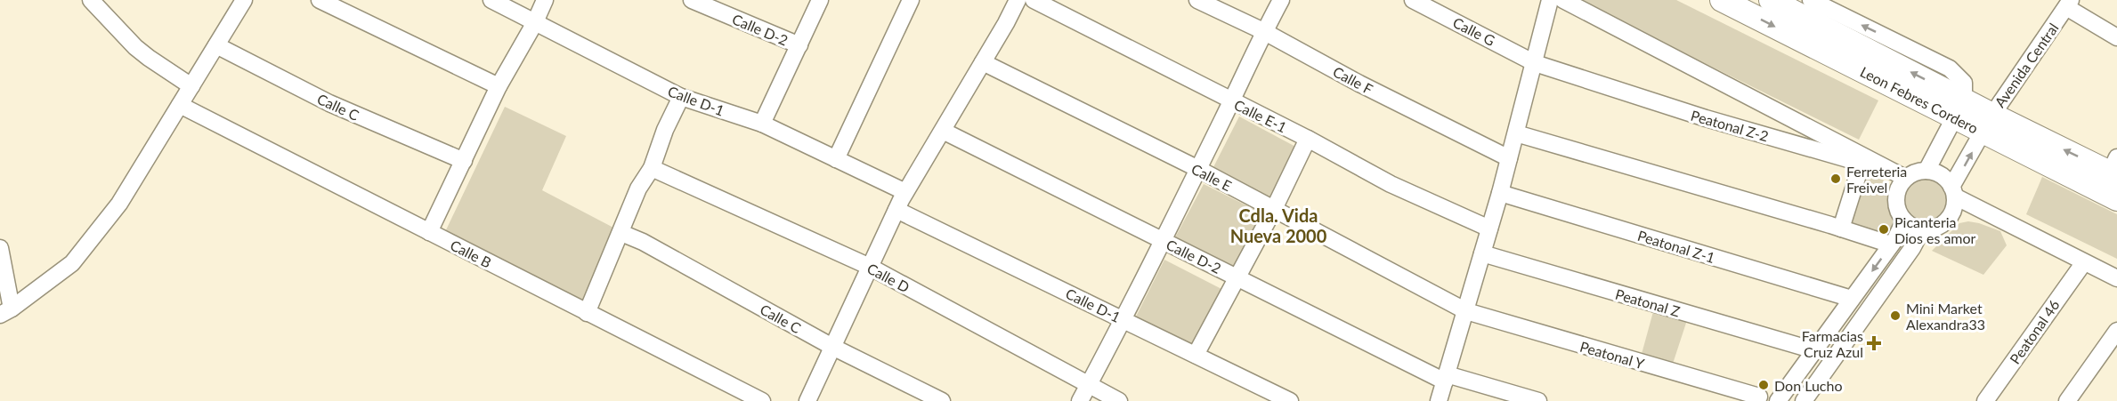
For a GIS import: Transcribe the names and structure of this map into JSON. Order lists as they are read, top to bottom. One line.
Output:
{"streets":{"street":["Calle D-2","Calle G","Avenida Central","Calle F","Leon Febres Cordero","Calle D-1","Calle C","Calle E-1","Peatonal Z-2","Calle E","Peatonal Z-1","Calle B","Calle D","Peatonal Z","Peatonal 46","Peatonal Y"]},"crossings":[["Calle G","Peatonal Z-2"],["Avenida Central","Leon Febres Cordero"],["Calle E","Peatonal Y"]],"districts":["Cdla. Vida Nueva 2000"],"places":{"other":["Ferreteria Freivel","Picanteria Dios es amor","Mini Market Alexandra33","Don Lucho"],"health":["Farmacias Cruz Azul"]}}
